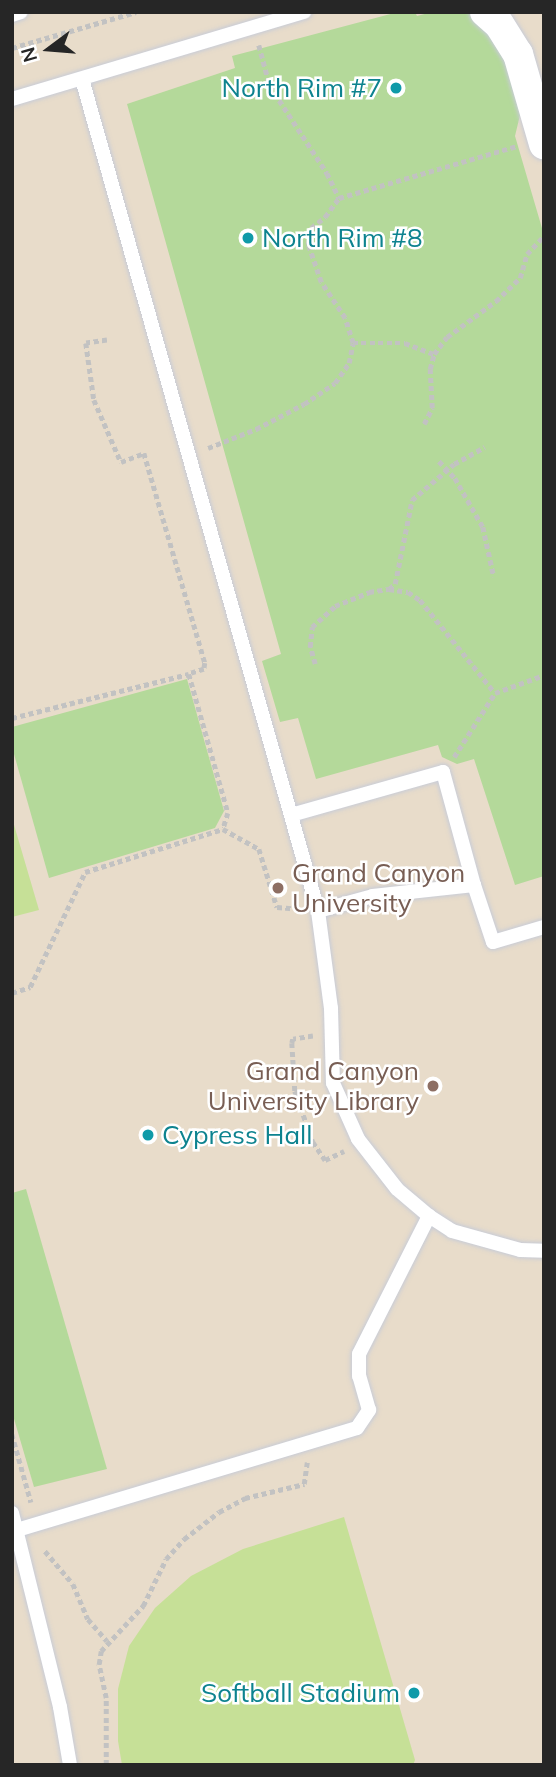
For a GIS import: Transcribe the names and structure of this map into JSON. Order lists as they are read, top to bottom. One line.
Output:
{"places":["North Rim #7","North Rim #8","Grand Canyon University","Grand Canyon University Library","Cypress Hall","Softball Stadium"],"north":"left"}
